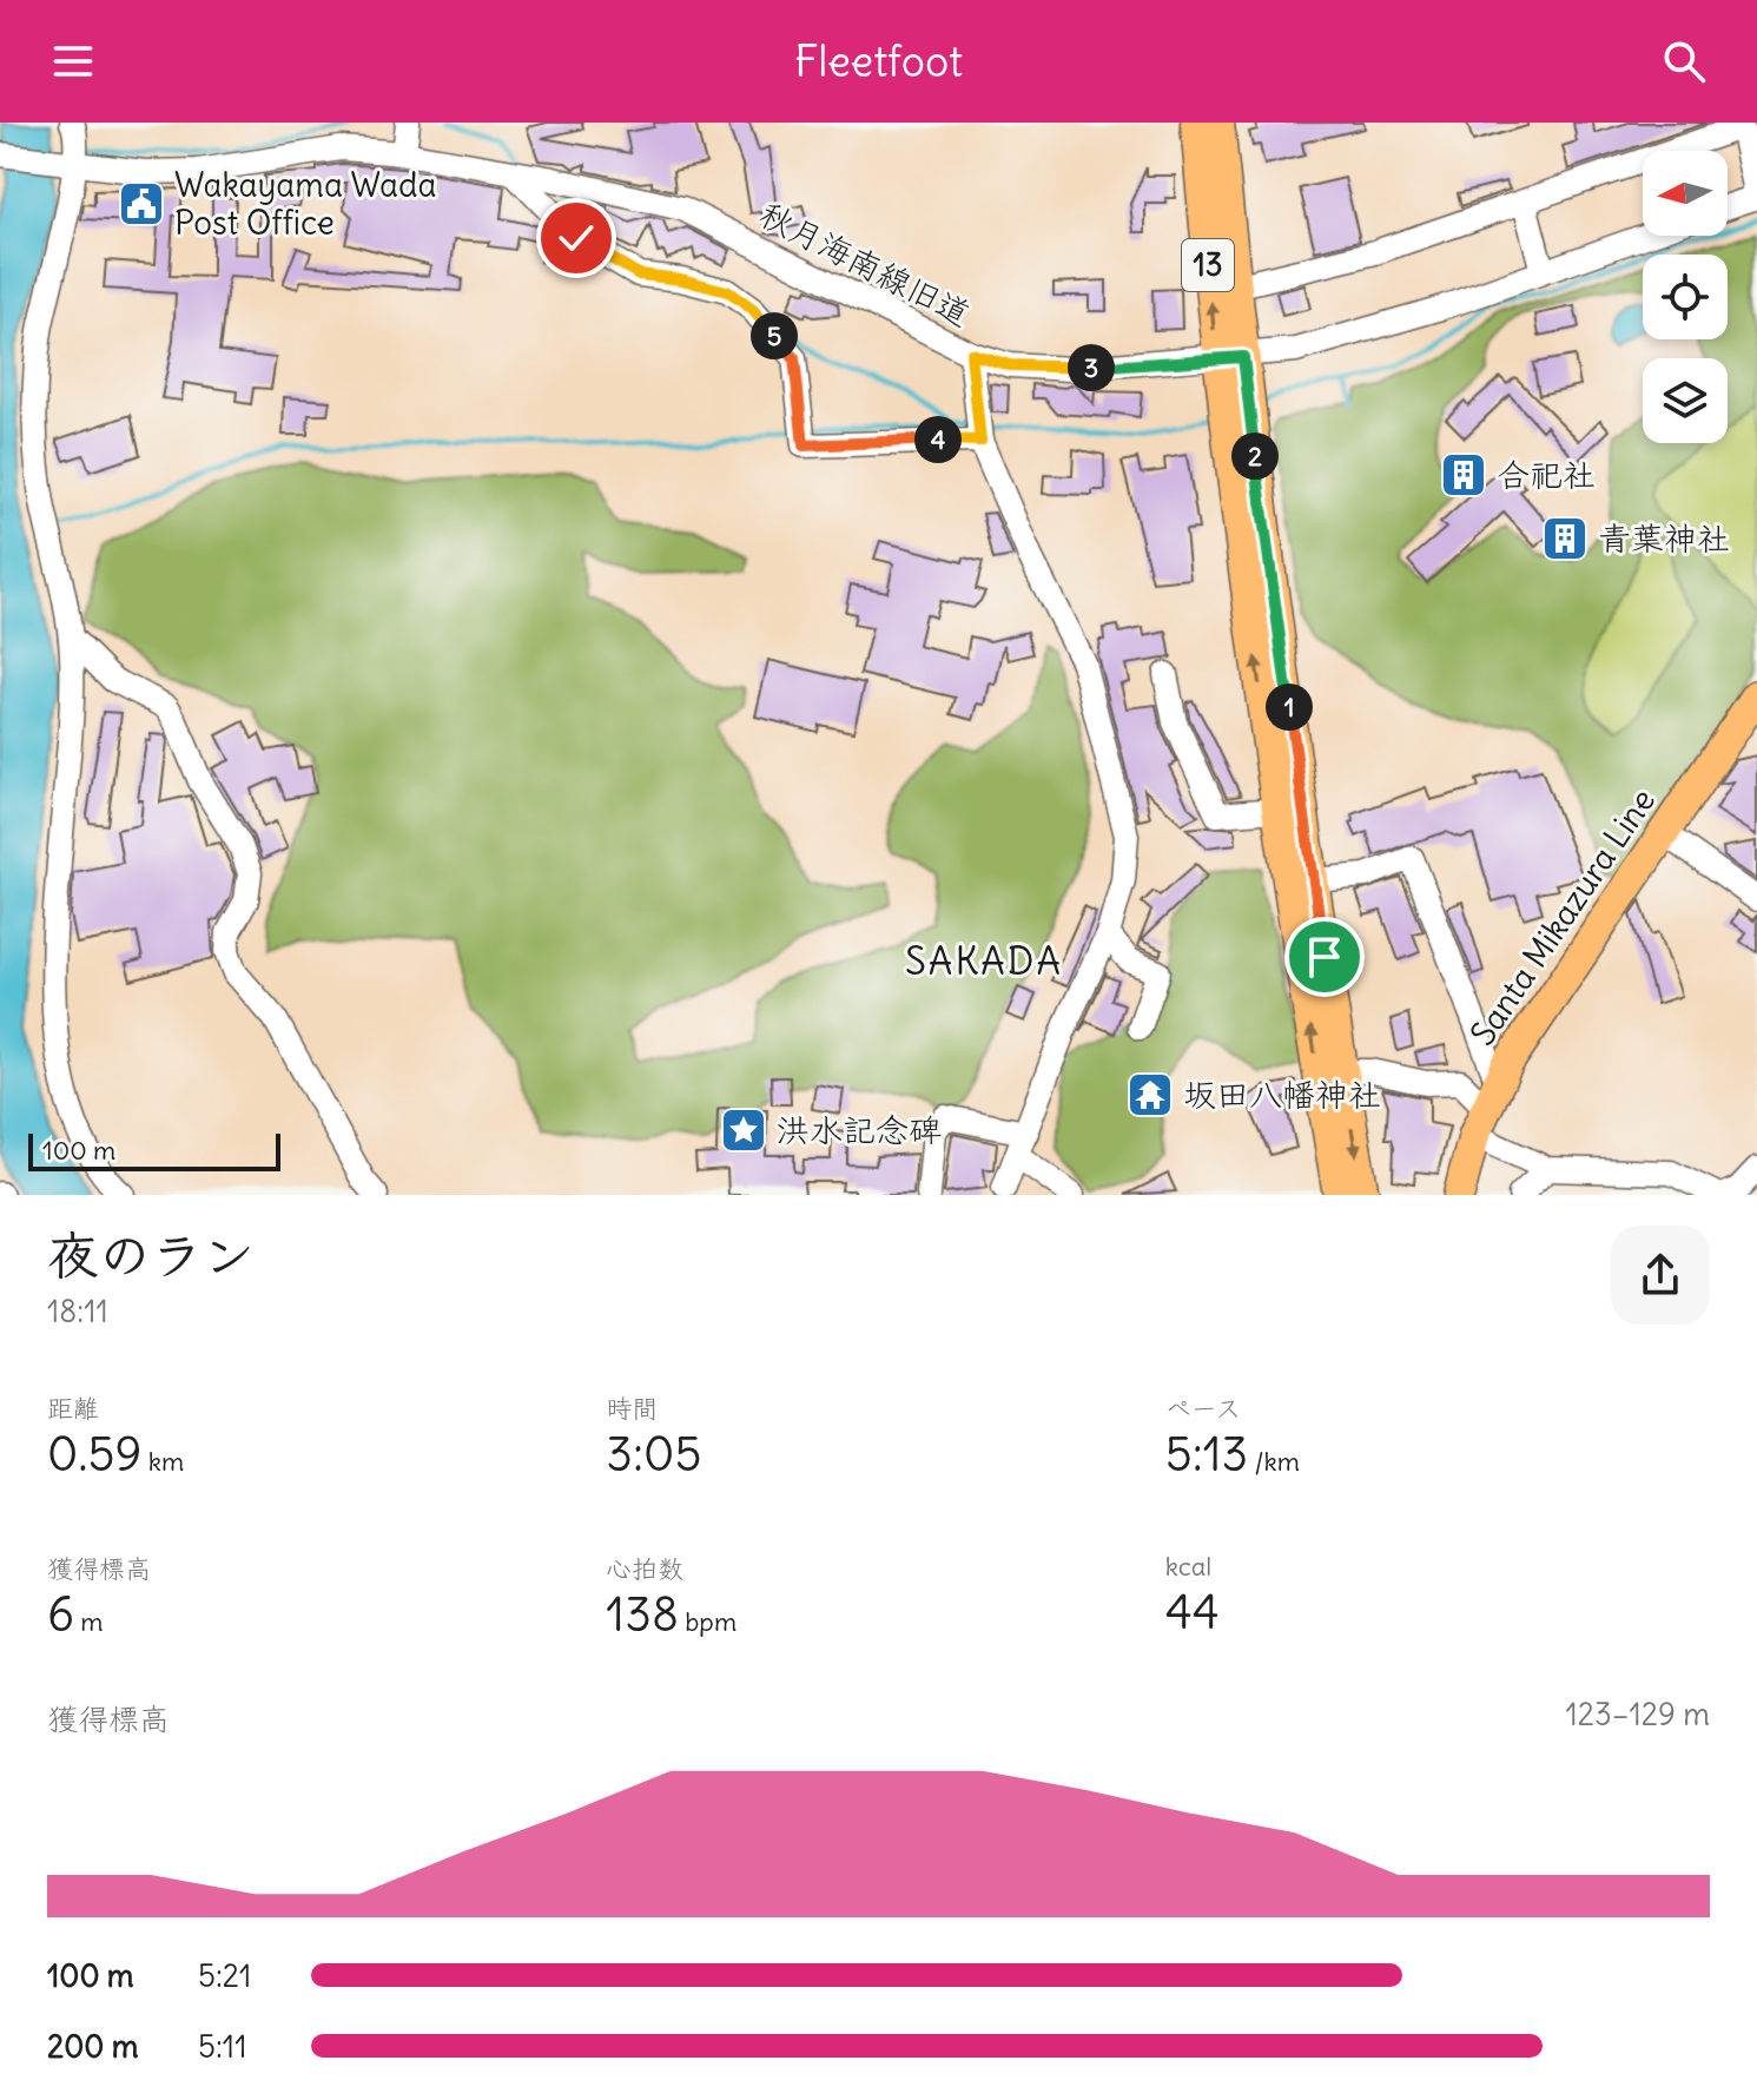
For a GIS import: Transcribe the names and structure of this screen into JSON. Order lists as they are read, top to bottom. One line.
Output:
{"streets":{"main road":["13","Santa Mikazura Line"],"street":["秋月海南線旧道"]},"crossings":[["秋月海南線旧道","13"]],"districts":["SAKADA"],"places":{"public building":["Wakayama Wada Post Office"],"building":["合祀社","青葉神社"],"temple":["坂田八幡神社"],"place":["洪水記念碑"]},"scale_bar":"100 m","north":"left","page":{"header":"Fleetfoot","pins":["5","3","4","2","1"],"scale":"100 m","heading":["夜のラン","18:11"],"stats":[["距離","0.59 km"],["時間","3:05"],["ペース","5:13 /km"],["獲得標高","6 m"],["心拍数","138 bpm"],["kcal","44"]],"chart":["獲得標高","123–129 m"],"list":[{"name":"100 m","note":"5:21"},{"name":"200 m","note":"5:11"}]}}
